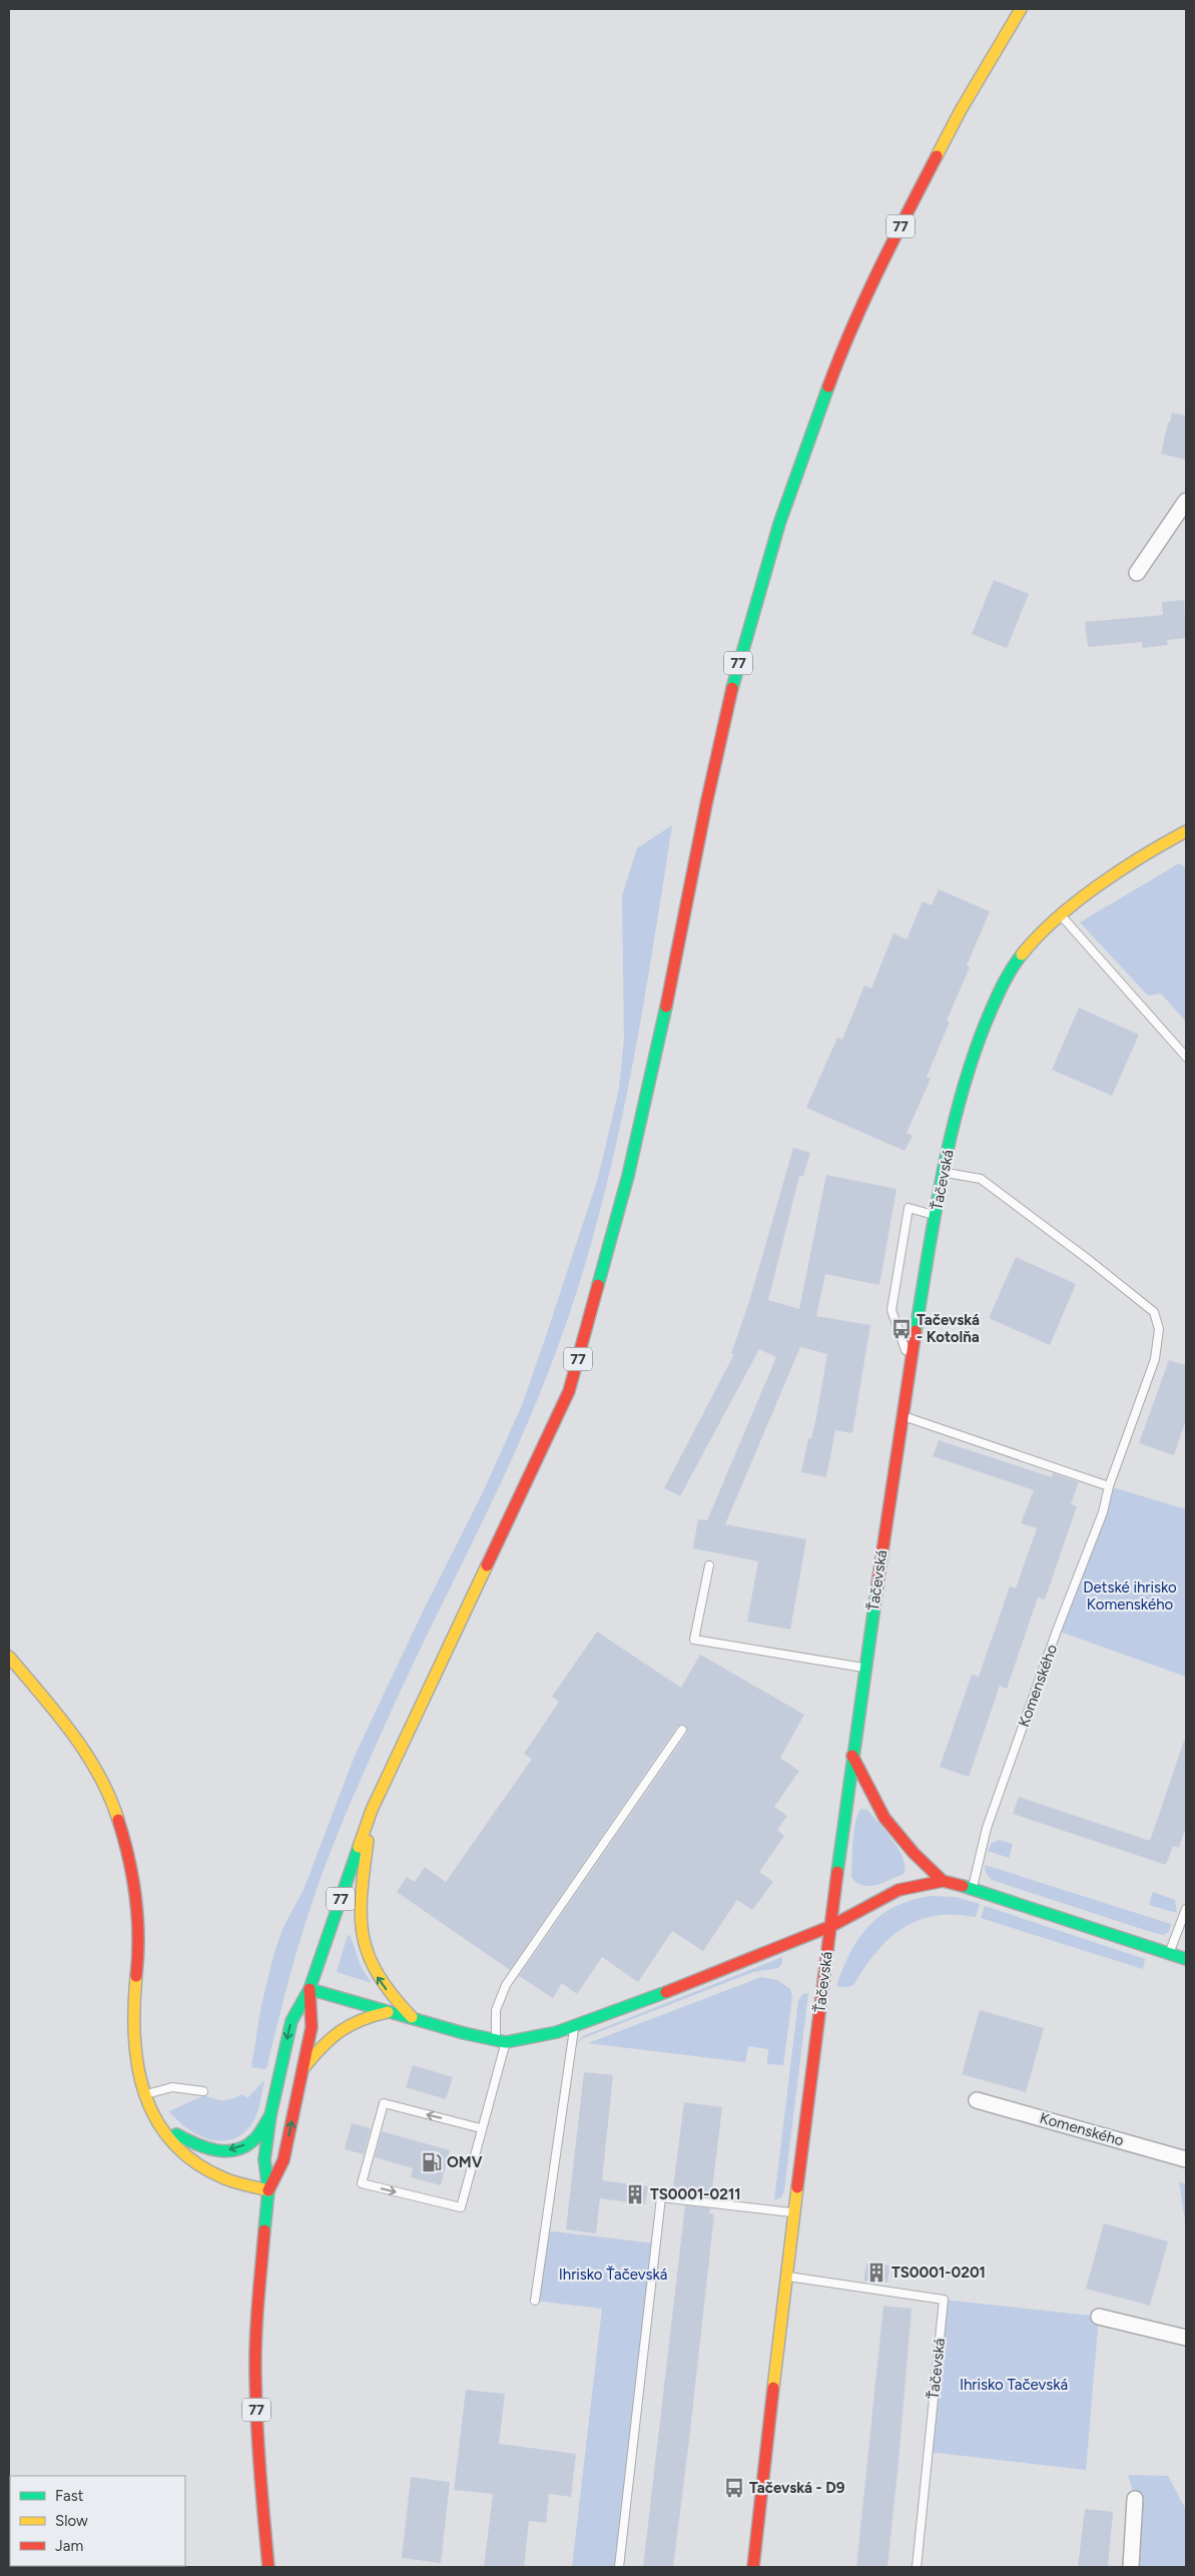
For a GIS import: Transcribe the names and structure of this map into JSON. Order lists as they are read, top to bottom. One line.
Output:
{"streets":{"street":["77","Ťačevská","Komenského"]},"crossings":[["Ťačevská","Komenského"]],"parks":["Detské ihrisko Komenského","Ihrisko Ťačevská","Ihrisko Tačevská"],"places":{"bus stop":["Tačevská - Kotolňa","Tačevská - D9"],"fuel station":["OMV"],"building":["TS0001-0211","TS0001-0201"]},"legend":["Fast","Slow","Jam"]}
